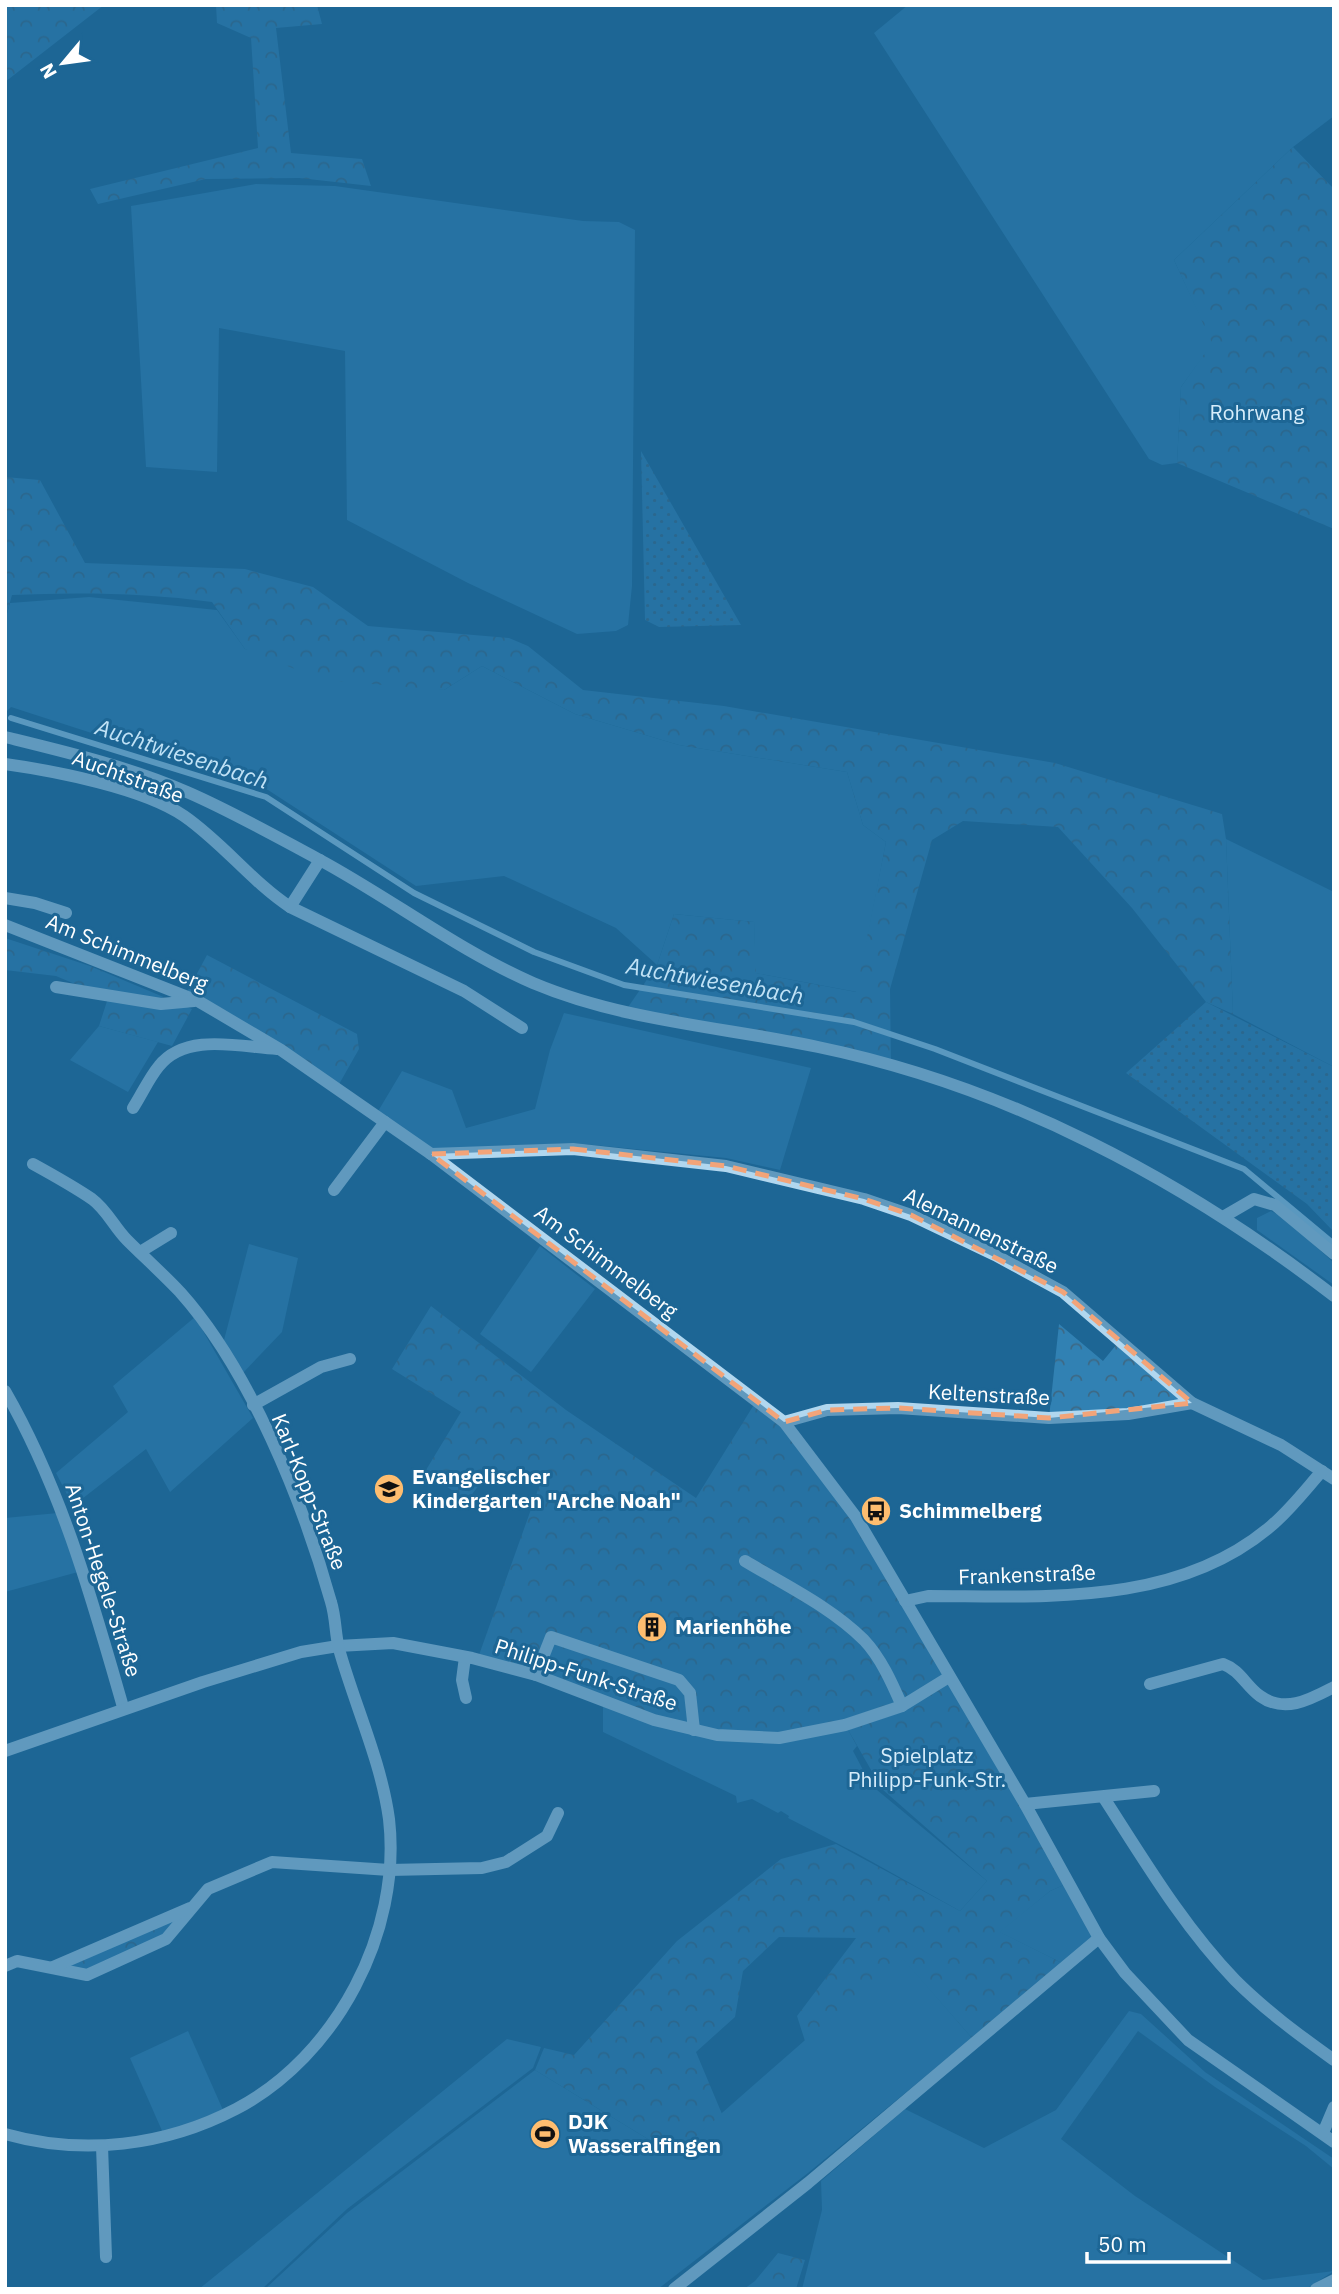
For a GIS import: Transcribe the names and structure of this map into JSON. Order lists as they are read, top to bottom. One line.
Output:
{"streets":{"street":["Auchtstraße","Am Schimmelberg","Alemannenstraße","Keltenstraße","Karl-Kopp-Straße","Frankenstraße","Anton-Hegele-Straße","Philipp-Funk-Straße"]},"crossings":[["Am Schimmelberg","Alemannenstraße"],["Am Schimmelberg","Keltenstraße"],["Am Schimmelberg","Frankenstraße"],["Am Schimmelberg","Philipp-Funk-Straße"],["Alemannenstraße","Keltenstraße"],["Alemannenstraße","Frankenstraße"],["Karl-Kopp-Straße","Philipp-Funk-Straße"],["Anton-Hegele-Straße","Philipp-Funk-Straße"]],"water":["Auchtwiesenbach"],"parks":["Rohrwang","Spielplatz Philipp-Funk-Str."],"places":{"school or university":["Evangelischer Kindergarten \"Arche Noah\""],"bus stop":["Schimmelberg"],"building":["Marienhöhe"],"sports":["DJK Wasseralfingen"]},"scale_bar":"50 m","north":"bottom left"}
